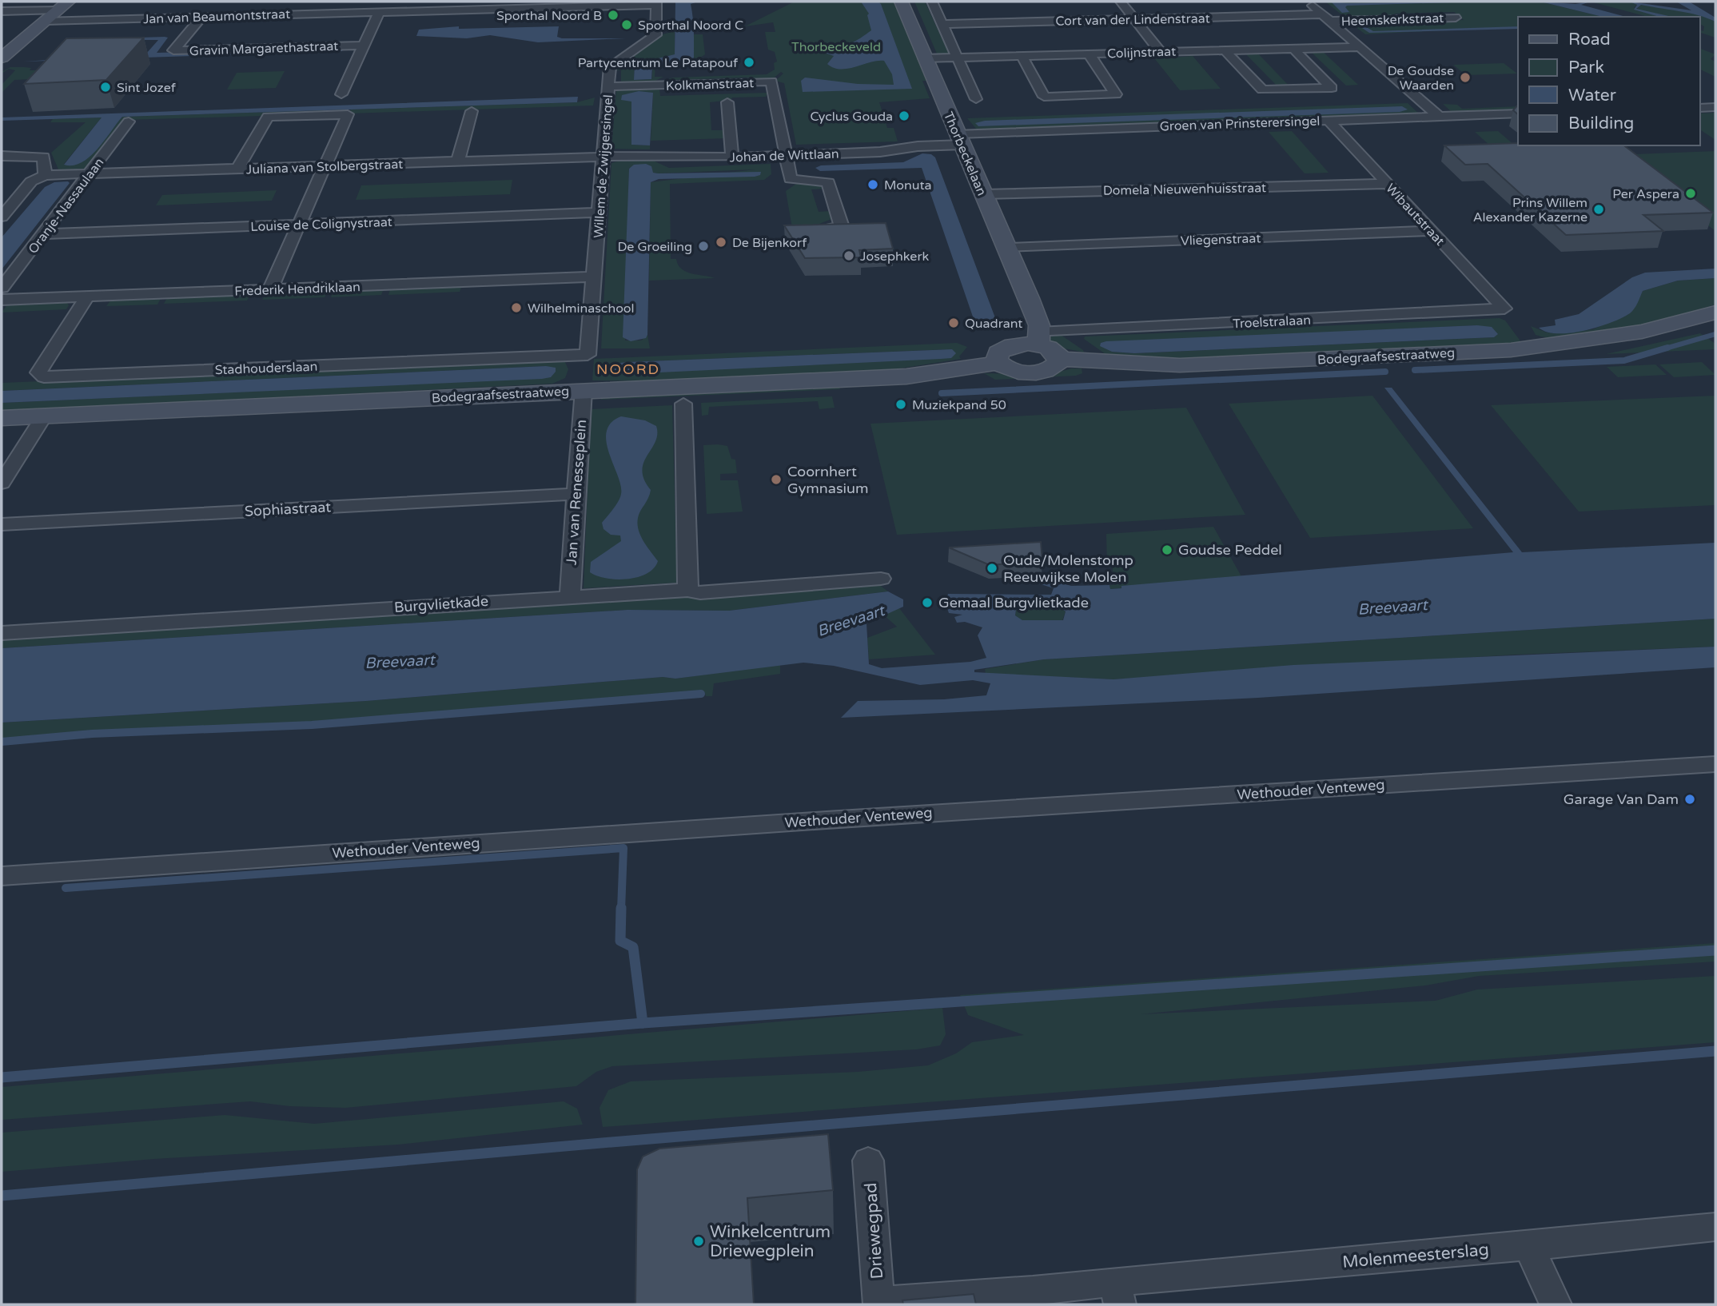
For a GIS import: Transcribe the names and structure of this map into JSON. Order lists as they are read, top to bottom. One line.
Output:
{"streets":{"main road":["Thorbeckelaan","Bodegraafsestraatweg"],"street":["Jan van Beaumontstraat","Cort van der Lindenstraat","Heemskerkstraat","Gravin Margarethastraat","Colijnstraat","Kolkmanstraat","Groen van Prinsterersingel","Johan de Wittlaan","Juliana van Stolbergstraat","Willem de Zwijgersingel","Domela Nieuwenhuisstraat","Oranje-Nassaulaan","Wibautstraat","Louise de Colignystraat","Vliegenstraat","Frederik Hendriklaan","Troelstralaan","Stadhouderslaan","Jan van Renesseplein","Sophiastraat","Burgvlietkade","Wethouder Venteweg","Driewegpad","Molenmeesterslag"]},"crossings":[["Jan van Beaumontstraat","Gravin Margarethastraat"],["Jan van Beaumontstraat","Willem de Zwijgersingel"],["Cort van der Lindenstraat","Heemskerkstraat"],["Heemskerkstraat","Colijnstraat"],["Heemskerkstraat","Groen van Prinsterersingel"],["Colijnstraat","Thorbeckelaan"],["Kolkmanstraat","Johan de Wittlaan"],["Kolkmanstraat","Willem de Zwijgersingel"],["Groen van Prinsterersingel","Thorbeckelaan"],["Groen van Prinsterersingel","Johan de Wittlaan"],["Groen van Prinsterersingel","Wibautstraat"],["Thorbeckelaan","Johan de Wittlaan"],["Thorbeckelaan","Domela Nieuwenhuisstraat"],["Thorbeckelaan","Vliegenstraat"],["Thorbeckelaan","Troelstralaan"],["Johan de Wittlaan","Juliana van Stolbergstraat"],["Johan de Wittlaan","Willem de Zwijgersingel"],["Juliana van Stolbergstraat","Willem de Zwijgersingel"],["Juliana van Stolbergstraat","Oranje-Nassaulaan"],["Willem de Zwijgersingel","Louise de Colignystraat"],["Willem de Zwijgersingel","Frederik Hendriklaan"],["Willem de Zwijgersingel","Stadhouderslaan"],["Domela Nieuwenhuisstraat","Wibautstraat"],["Oranje-Nassaulaan","Louise de Colignystraat"],["Wibautstraat","Vliegenstraat"],["Wibautstraat","Troelstralaan"],["Frederik Hendriklaan","Stadhouderslaan"],["Bodegraafsestraatweg","Jan van Renesseplein"],["Jan van Renesseplein","Sophiastraat"],["Jan van Renesseplein","Burgvlietkade"],["Driewegpad","Molenmeesterslag"]],"districts":["NOORD"],"water":["Breevaart"],"parks":["Thorbeckeveld"],"places":["Sporthal Noord B","Sporthal Noord C","Partycentrum Le Patapouf","De Goudse Waarden","Sint Jozef","Cyclus Gouda","Monuta","Per Aspera","Prins Willem Alexander Kazerne","De Bijenkorf","De Groeiling","Josephkerk","Wilhelminaschool","Quadrant","Muziekpand 50","Coornhert Gymnasium","Goudse Peddel","Oude/Molenstomp Reeuwijkse Molen","Gemaal Burgvlietkade","Garage Van Dam","Winkelcentrum Driewegplein"],"legend":["Road","Park","Water","Building"]}
